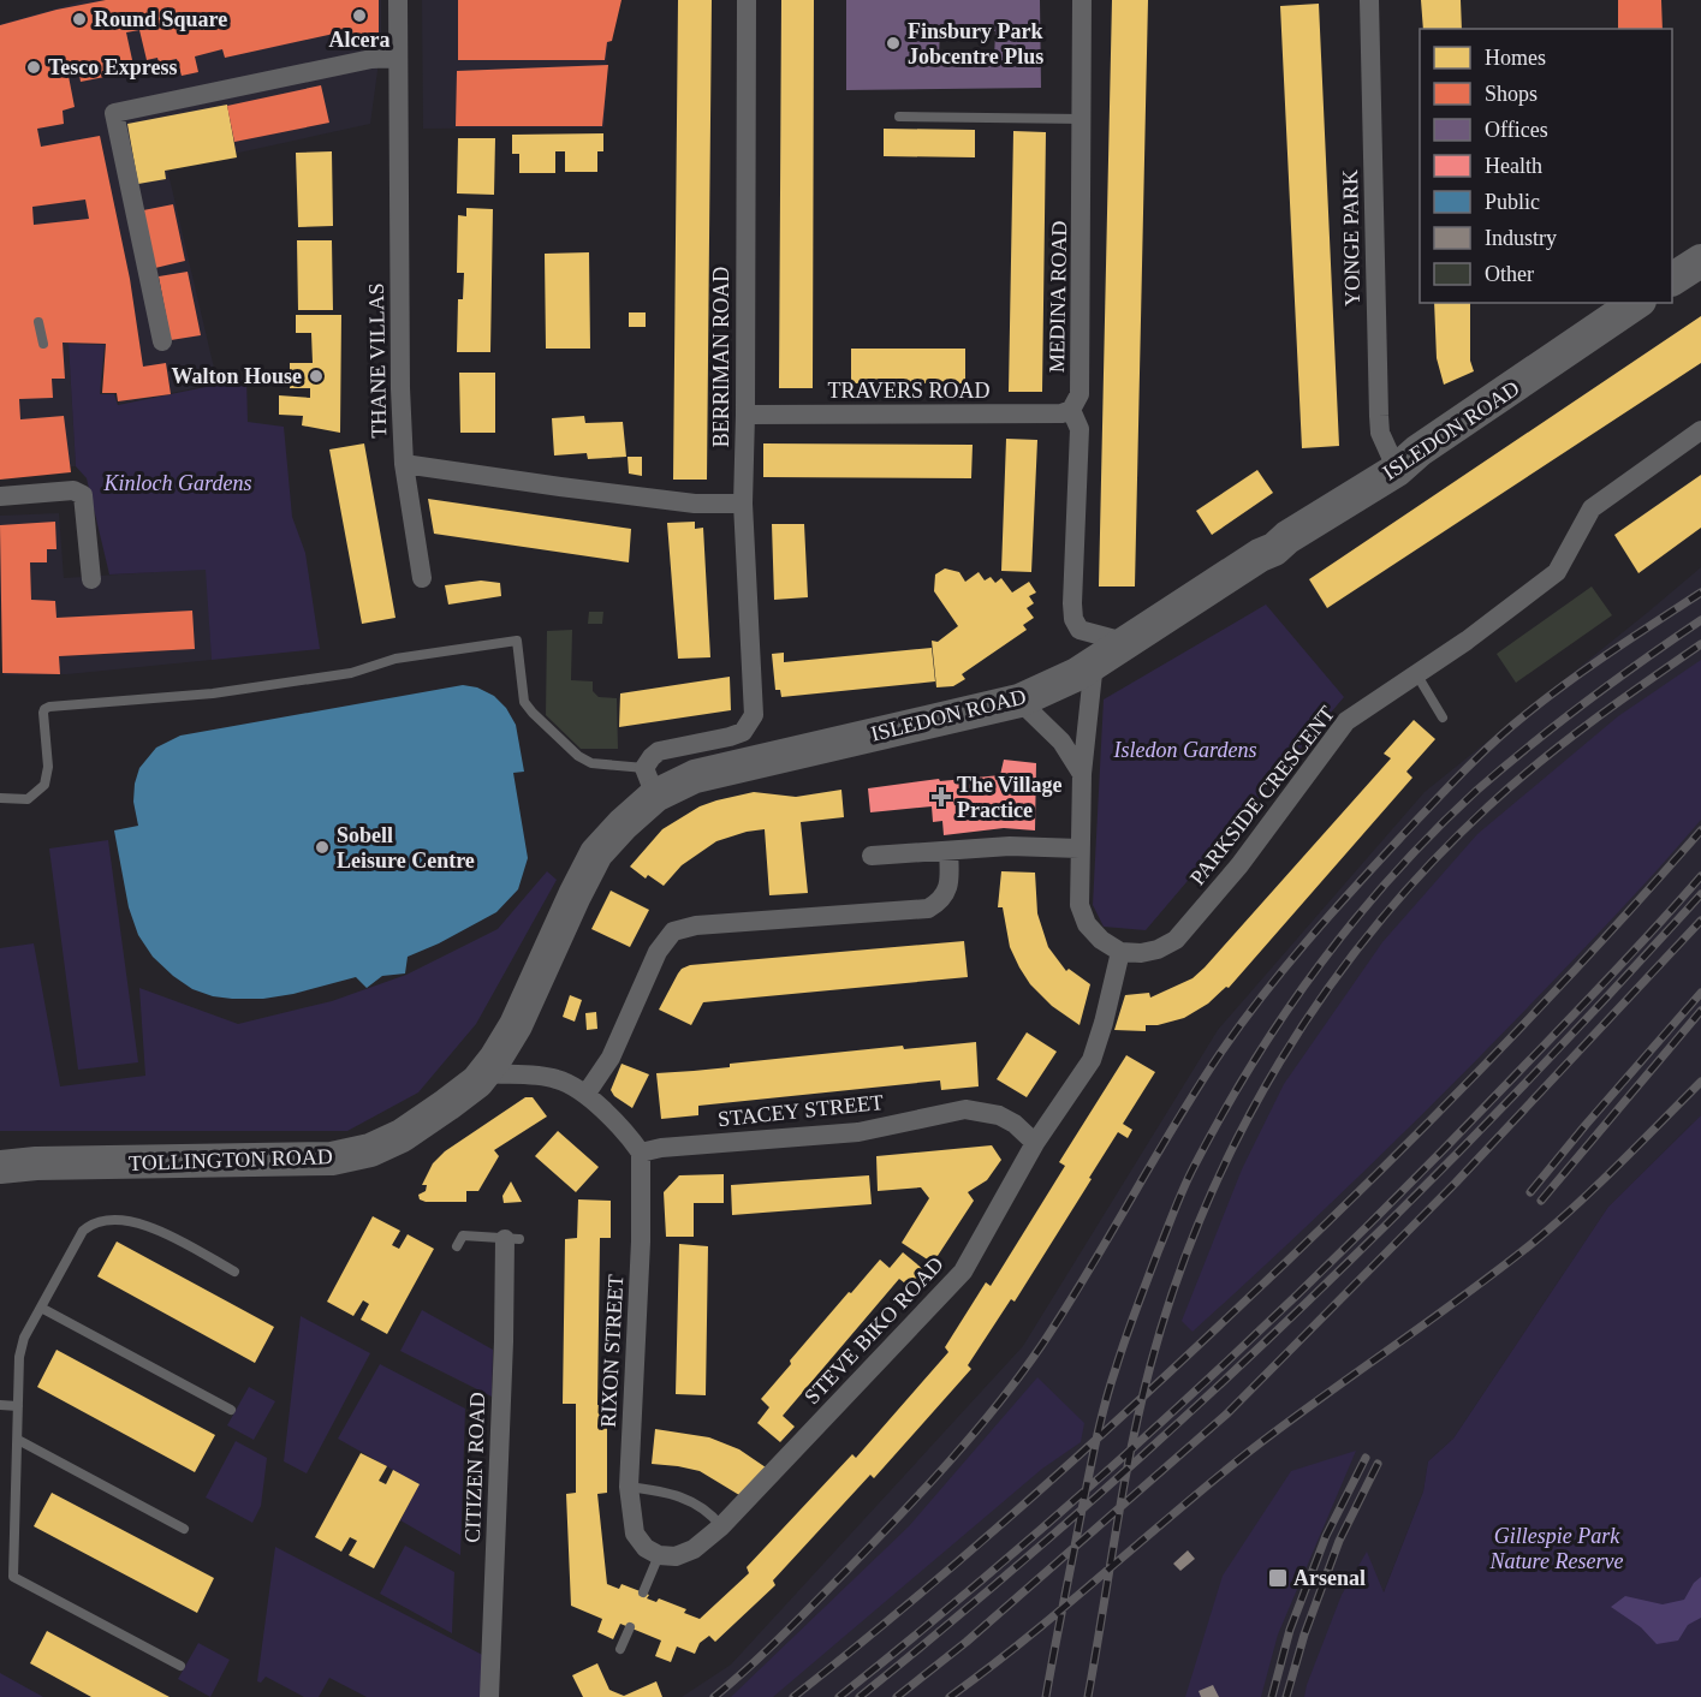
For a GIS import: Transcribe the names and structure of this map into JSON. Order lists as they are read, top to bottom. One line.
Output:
{"streets":{"highway":["ISLEDON ROAD","TOLLINGTON ROAD"],"street":["YONGE PARK","MEDINA ROAD","BERRIMAN ROAD","THANE VILLAS","TRAVERS ROAD","PARKSIDE CRESCENT","STACEY STREET","STEVE BIKO ROAD","RIXON STREET","CITIZEN ROAD"]},"crossings":[["YONGE PARK","ISLEDON ROAD"],["MEDINA ROAD","TRAVERS ROAD"],["MEDINA ROAD","ISLEDON ROAD"],["BERRIMAN ROAD","THANE VILLAS"],["BERRIMAN ROAD","TRAVERS ROAD"],["BERRIMAN ROAD","ISLEDON ROAD"],["ISLEDON ROAD","TOLLINGTON ROAD"],["PARKSIDE CRESCENT","STEVE BIKO ROAD"],["STACEY STREET","STEVE BIKO ROAD"],["STACEY STREET","RIXON STREET"],["STEVE BIKO ROAD","RIXON STREET"]],"parks":["Kinloch Gardens","Isledon Gardens","Gillespie Park Nature Reserve"],"places":{"other":["Alcera","Round Square","Finsbury Park Jobcentre Plus","Tesco Express","Walton House","Sobell Leisure Centre"],"health":["The Village Practice"],"transit":["Arsenal"]},"legend":["Homes","Shops","Offices","Health","Public","Industry","Other"]}
